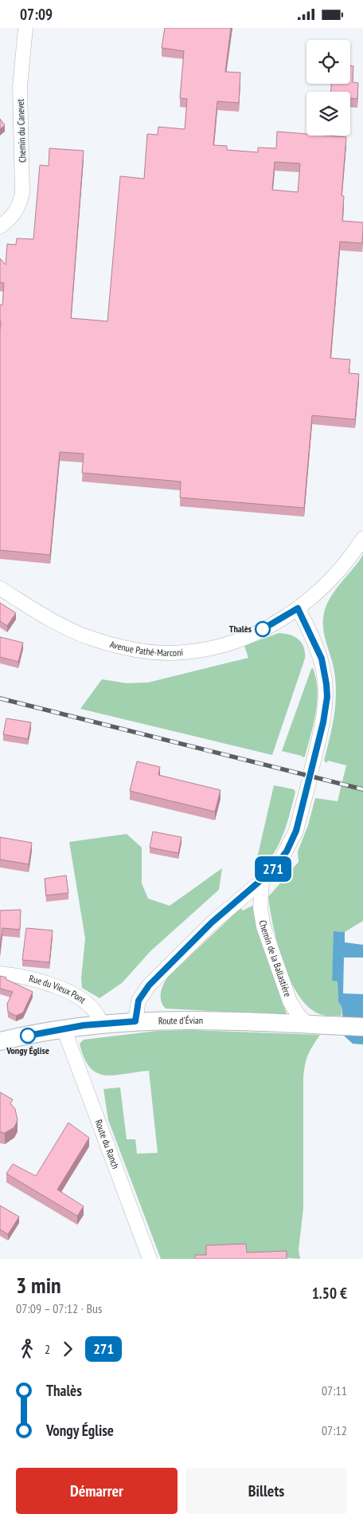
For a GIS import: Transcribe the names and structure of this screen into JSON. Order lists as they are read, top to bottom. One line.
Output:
{"streets":{"street":["Chemin du Canevet","Avenue Pathé-Marconi","Chemin de la Ballastière","Rue du Vieux Pont","Route d'Évian","Route du Ranch"]},"crossings":[["Chemin de la Ballastière","Route d'Évian"],["Rue du Vieux Pont","Route d'Évian"],["Route d'Évian","Route du Ranch"]],"places":["Thalès","Vongy Église"],"lines":["bus line 271"],"page":{"status":"07:09","on_map":"271","heading":["3 min","07:09 – 07:12 · Bus","1.50 €"],"legs":["2","271"],"list":[{"name":"Thalès","value":"07:11"},{"name":"Vongy Église","value":"07:12"}],"buttons":["Démarrer","Billets"]}}
